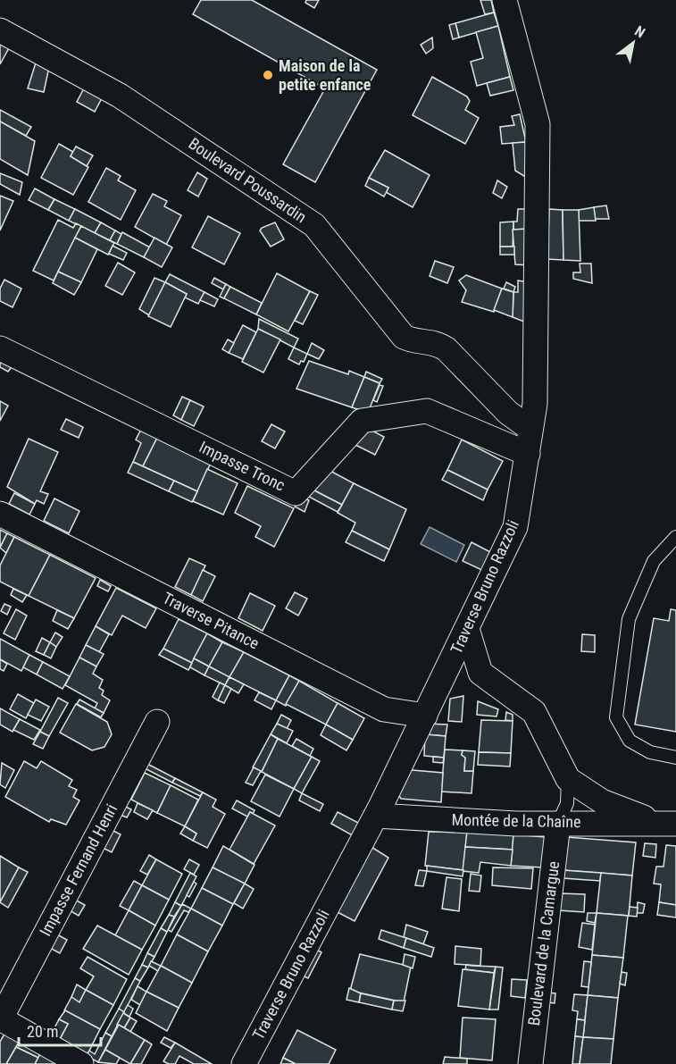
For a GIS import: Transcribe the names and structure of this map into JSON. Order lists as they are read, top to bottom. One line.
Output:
{"streets":{"street":["Boulevard Poussardin","Impasse Tronc","Traverse Bruno Razzoli","Traverse Pitance","Montée de la Chaîne","Impasse Fernand Henri","Boulevard de la Camargue"]},"crossings":[["Boulevard Poussardin","Traverse Bruno Razzoli"],["Impasse Tronc","Traverse Bruno Razzoli"],["Traverse Bruno Razzoli","Traverse Pitance"],["Traverse Bruno Razzoli","Montée de la Chaîne"],["Montée de la Chaîne","Boulevard de la Camargue"]],"places":["Maison de la petite enfance"],"scale_bar":"20 m","north":"top right"}
